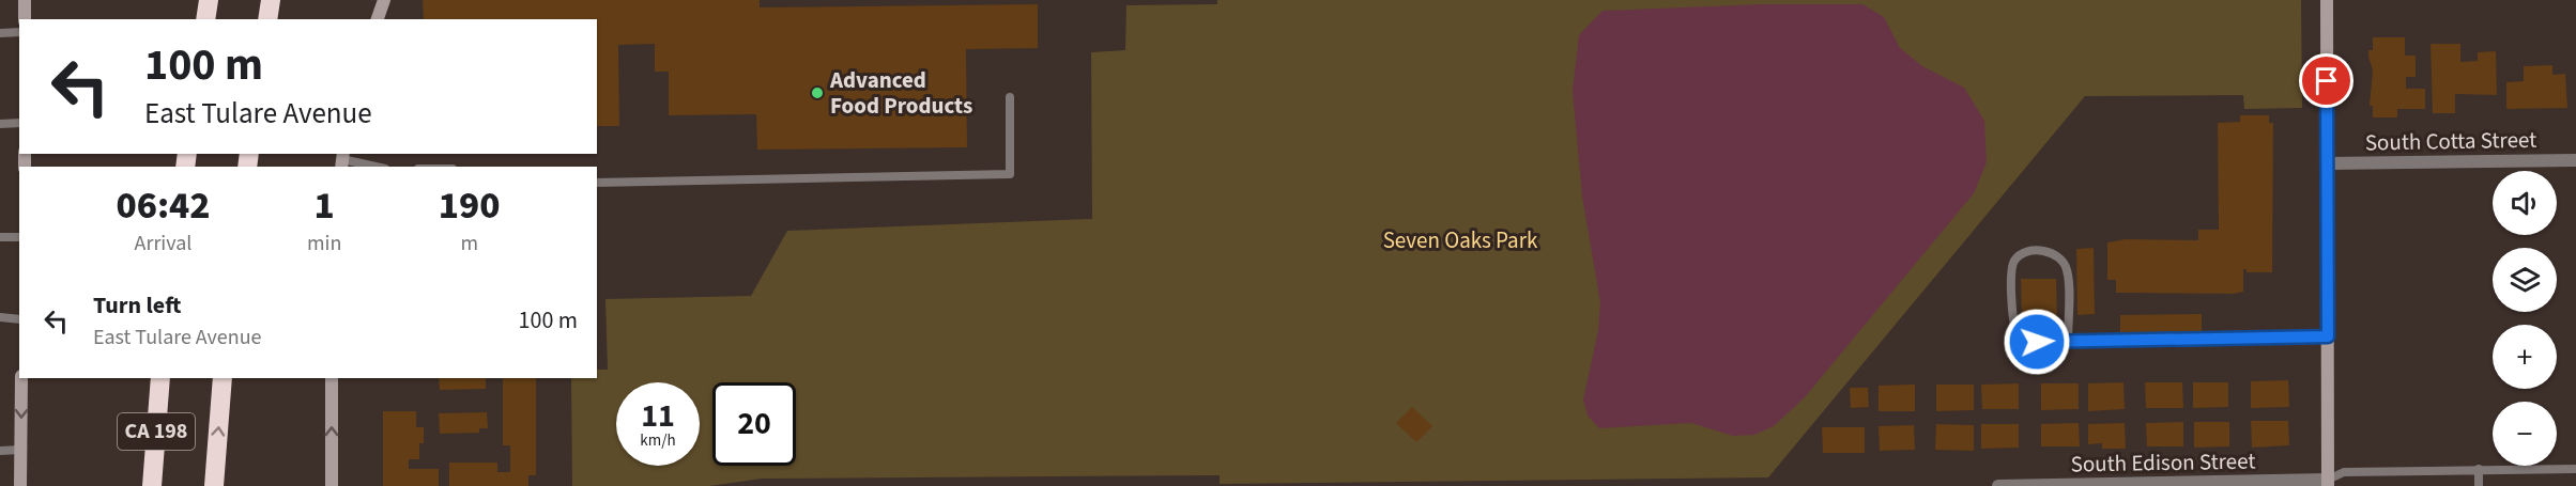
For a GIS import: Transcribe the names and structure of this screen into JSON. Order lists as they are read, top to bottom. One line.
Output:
{"streets":{"highway":["CA 198"],"street":["South Cotta Street","South Edison Street"]},"parks":["Seven Oaks Park"],"places":["Advanced Food Products"],"page":{"turn":["100 m","East Tulare Avenue"],"eta":["06:42","Arrival","1","min","190","m"],"map_buttons":["+","−"],"list":[{"name":"Turn left","note":"East Tulare Avenue","value":"100 m"}],"speed":"11 km/h","limit":"20"}}
